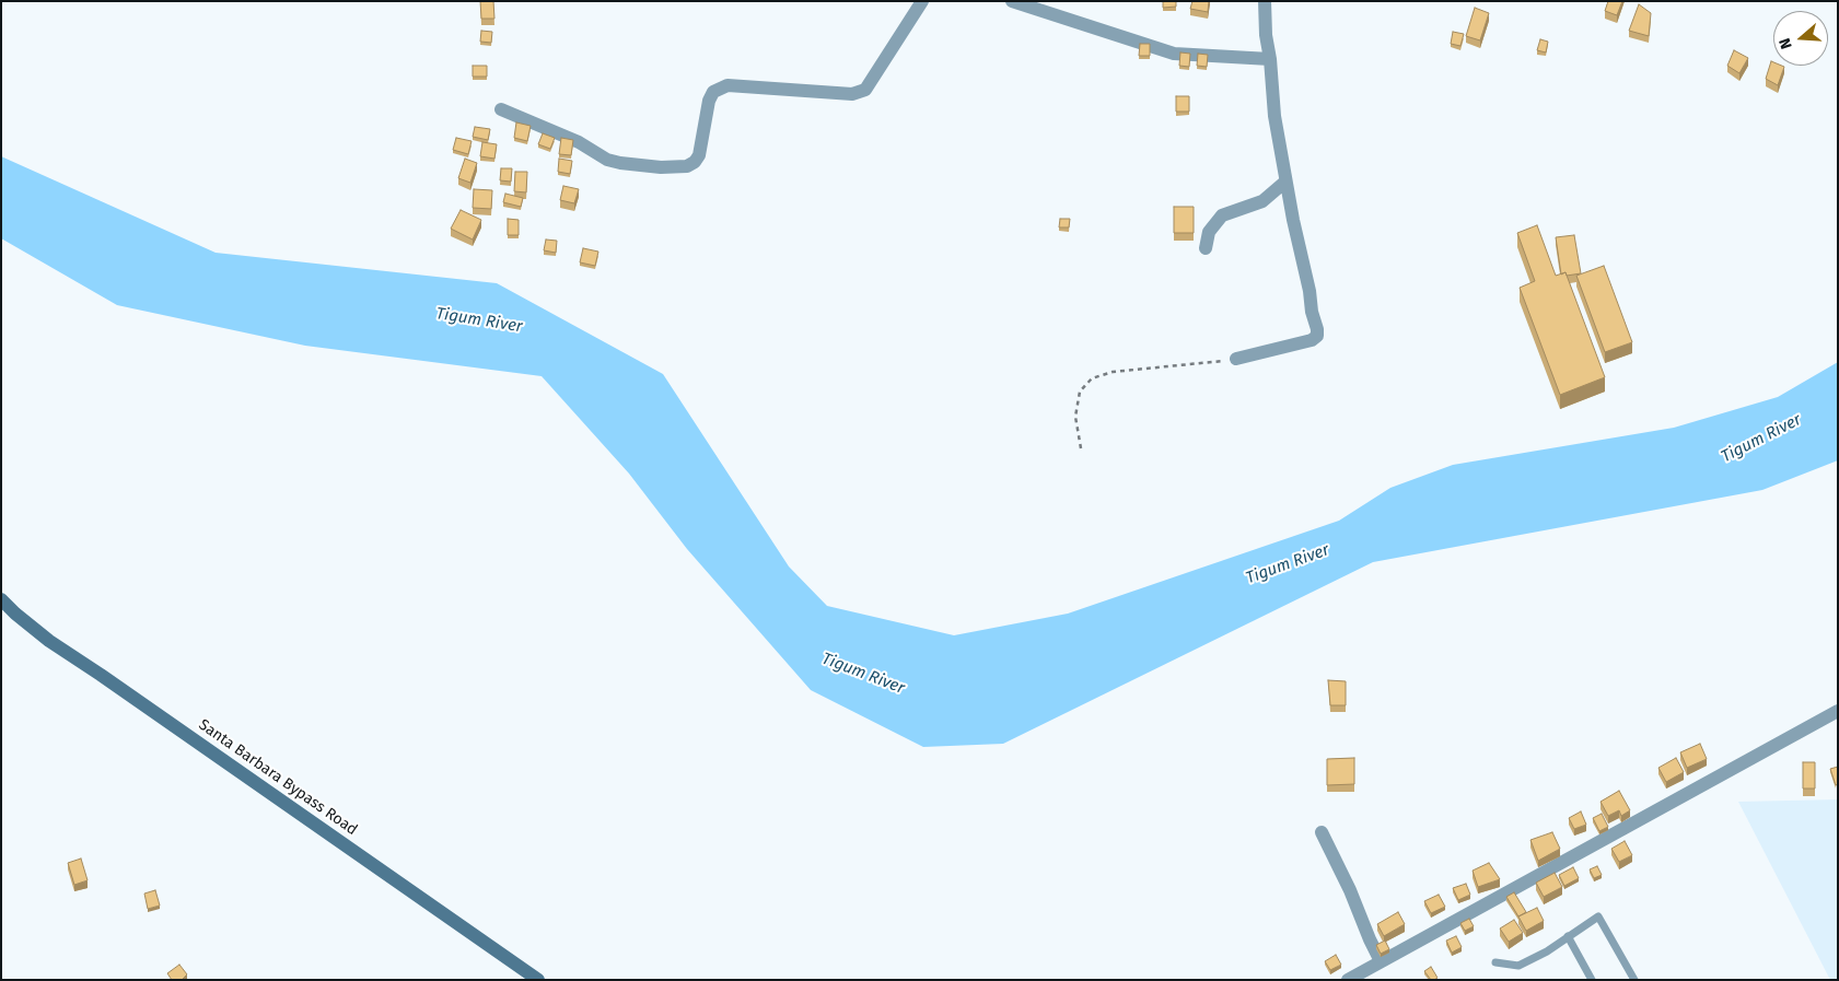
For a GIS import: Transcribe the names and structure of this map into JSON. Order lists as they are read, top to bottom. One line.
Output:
{"streets":{"main road":["Santa Barbara Bypass Road"]},"water":["Tigum River"],"north":"left"}
